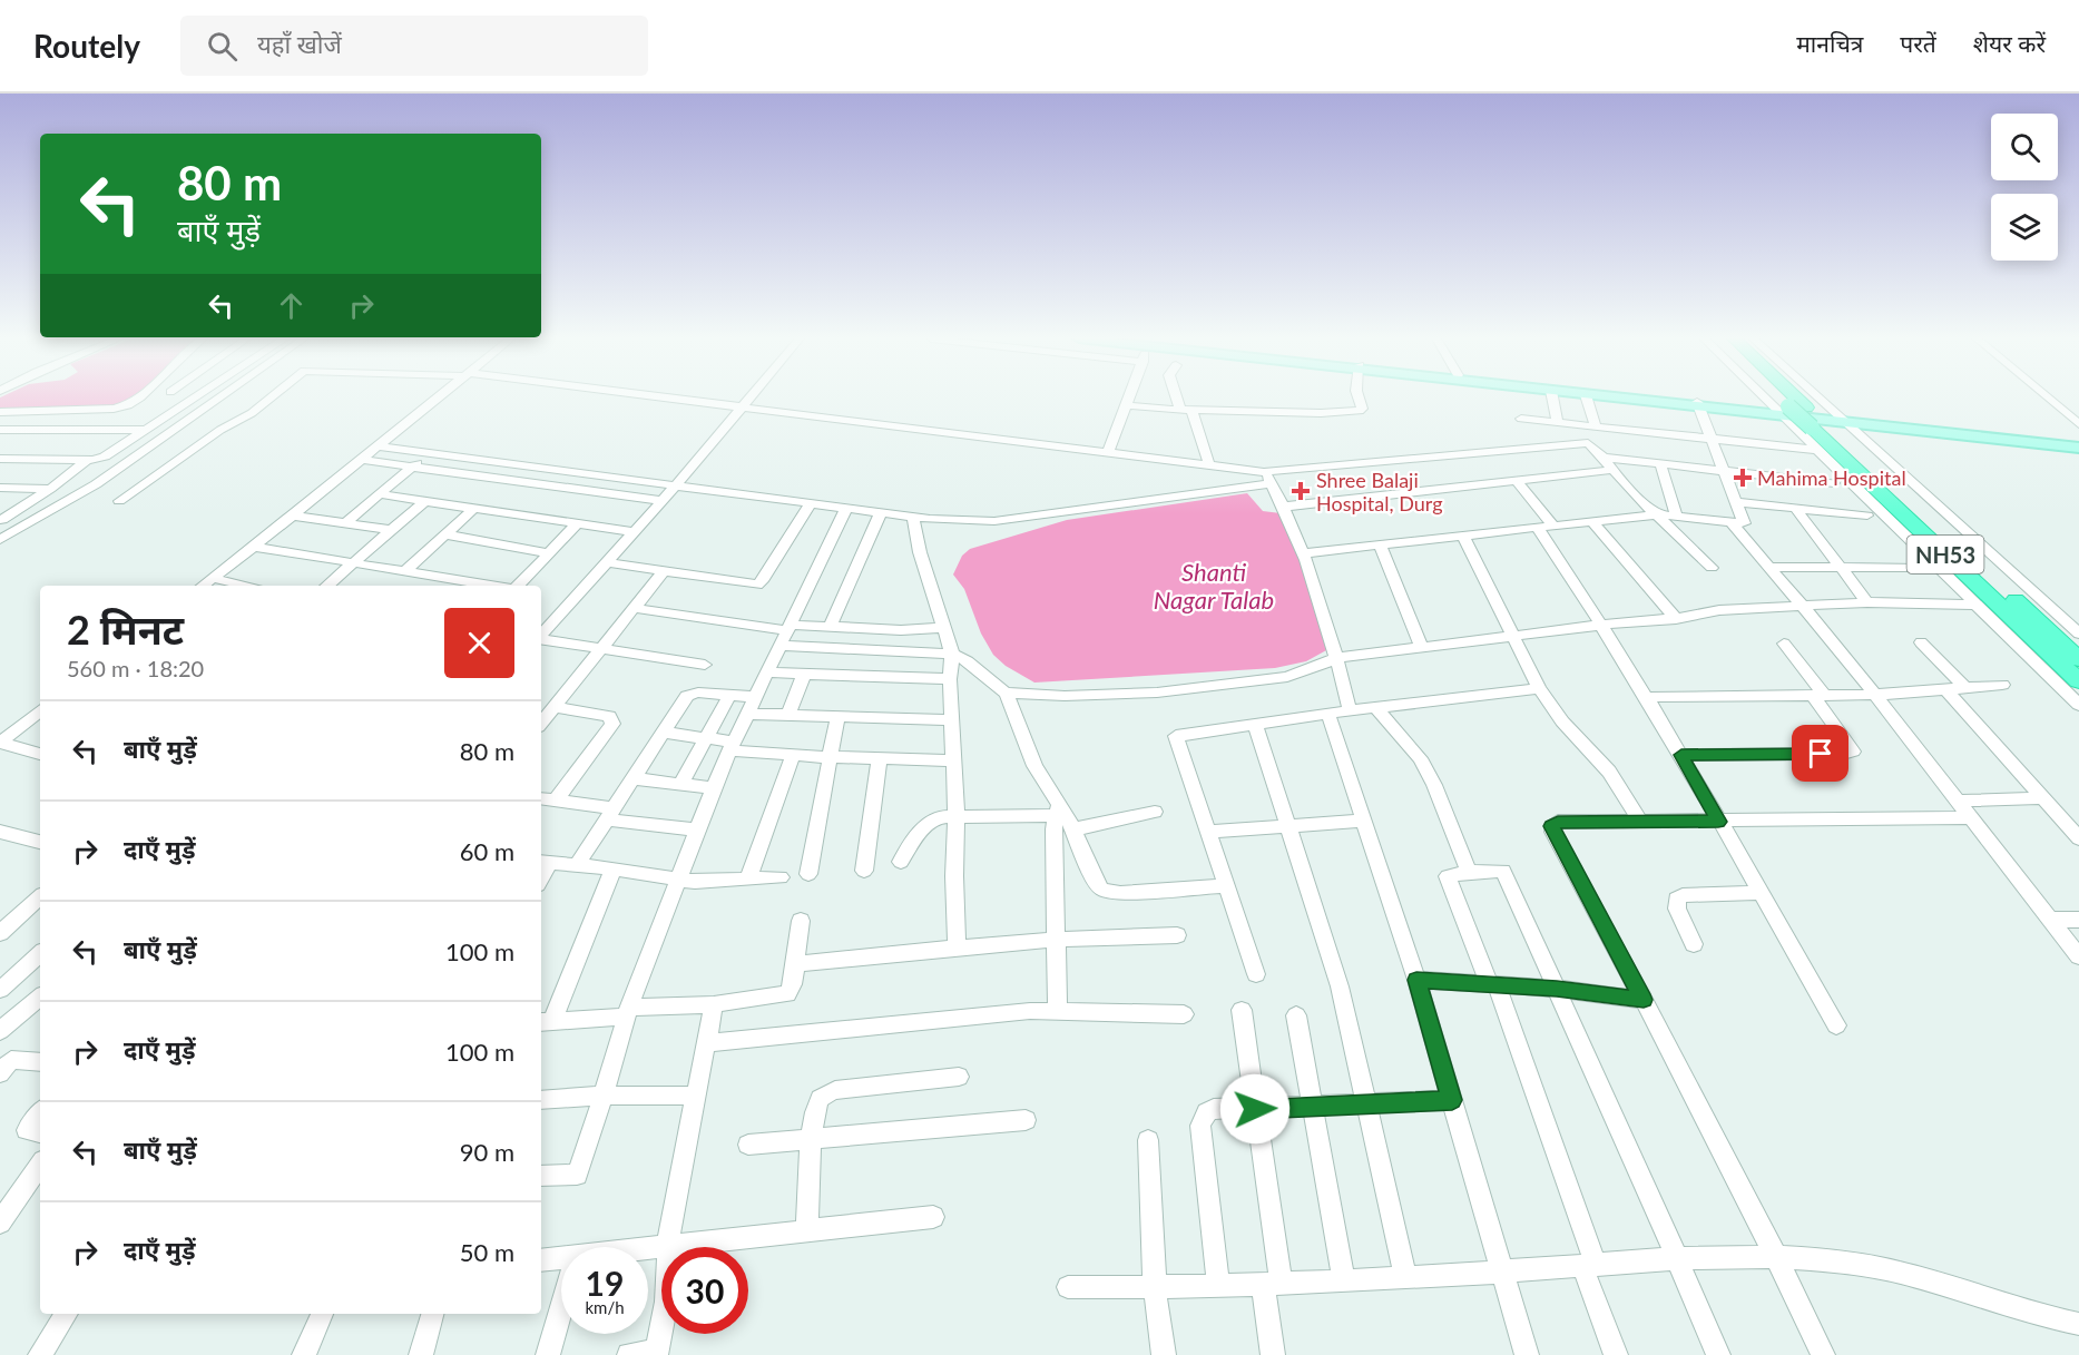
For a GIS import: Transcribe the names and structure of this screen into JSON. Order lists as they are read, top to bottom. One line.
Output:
{"streets":{"highway":["NH53"]},"water":["Shanti Nagar Talab"],"places":{"health":["Mahima Hospital","Shree Balaji Hospital, Durg"]},"page":{"header":"Routely","search":"यहाँ खोजें","nav":["मानचित्र","परतें","शेयर करें"],"turn":["80 m","बाएँ मुड़ें"],"heading":["2 मिनट","560 m · 18:20"],"list":[{"name":"बाएँ मुड़ें","value":"80 m"},{"name":"दाएँ मुड़ें","value":"60 m"},{"name":"बाएँ मुड़ें","value":"100 m"},{"name":"दाएँ मुड़ें","value":"100 m"},{"name":"बाएँ मुड़ें","value":"90 m"},{"name":"दाएँ मुड़ें","value":"50 m"}],"speed":"19 km/h","limit":"30"}}
